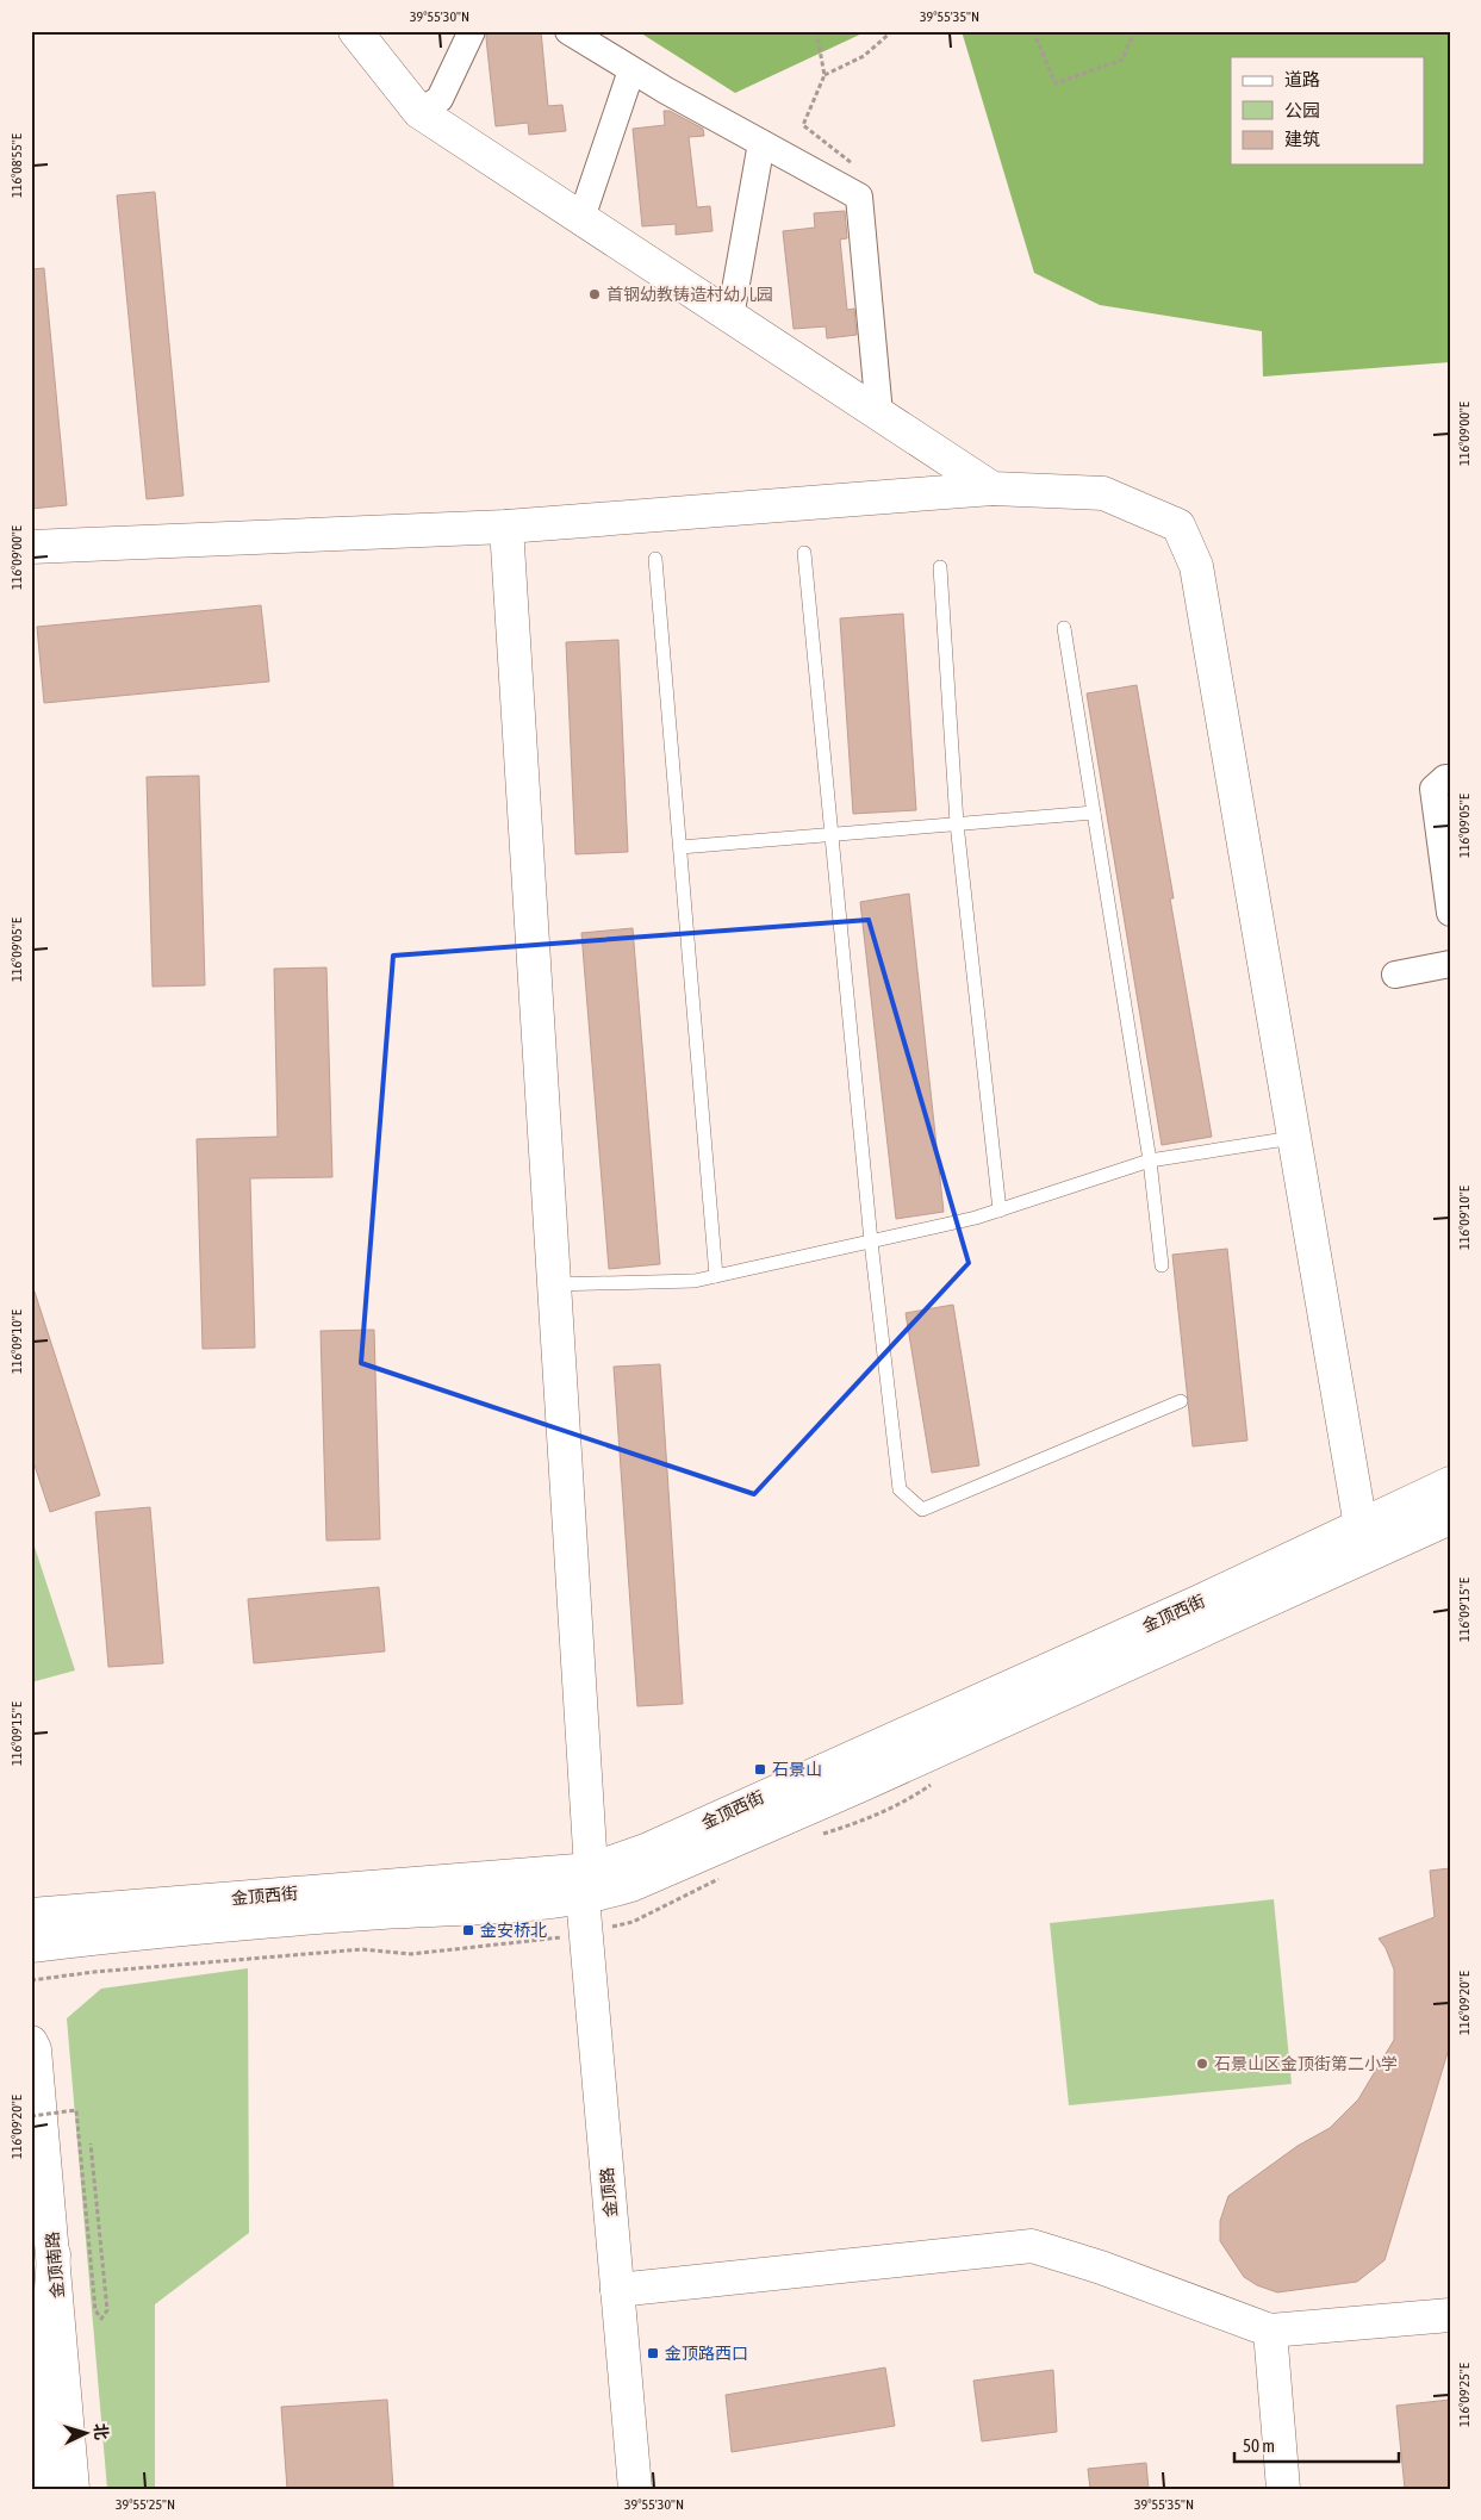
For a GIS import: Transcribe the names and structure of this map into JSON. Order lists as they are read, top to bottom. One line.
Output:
{"streets":{"main road":["金顶西街","金顶路","金顶南路"]},"crossings":[["金顶西街","金顶路"]],"places":{"other":["首钢幼教铸造村幼儿园","石景山区金顶街第二小学"],"transit":["石景山","金安桥北","金顶路西口"]},"legend":["道路","公园","建筑"],"scale_bar":"50 m","north":"right","coordinates":["39°55'30\"N","39°55'35\"N","116°08'55\"E","116°09'00\"E","116°09'05\"E","116°09'10\"E","116°09'15\"E","116°09'20\"E","116°09'25\"E","39°55'25\"N"]}
